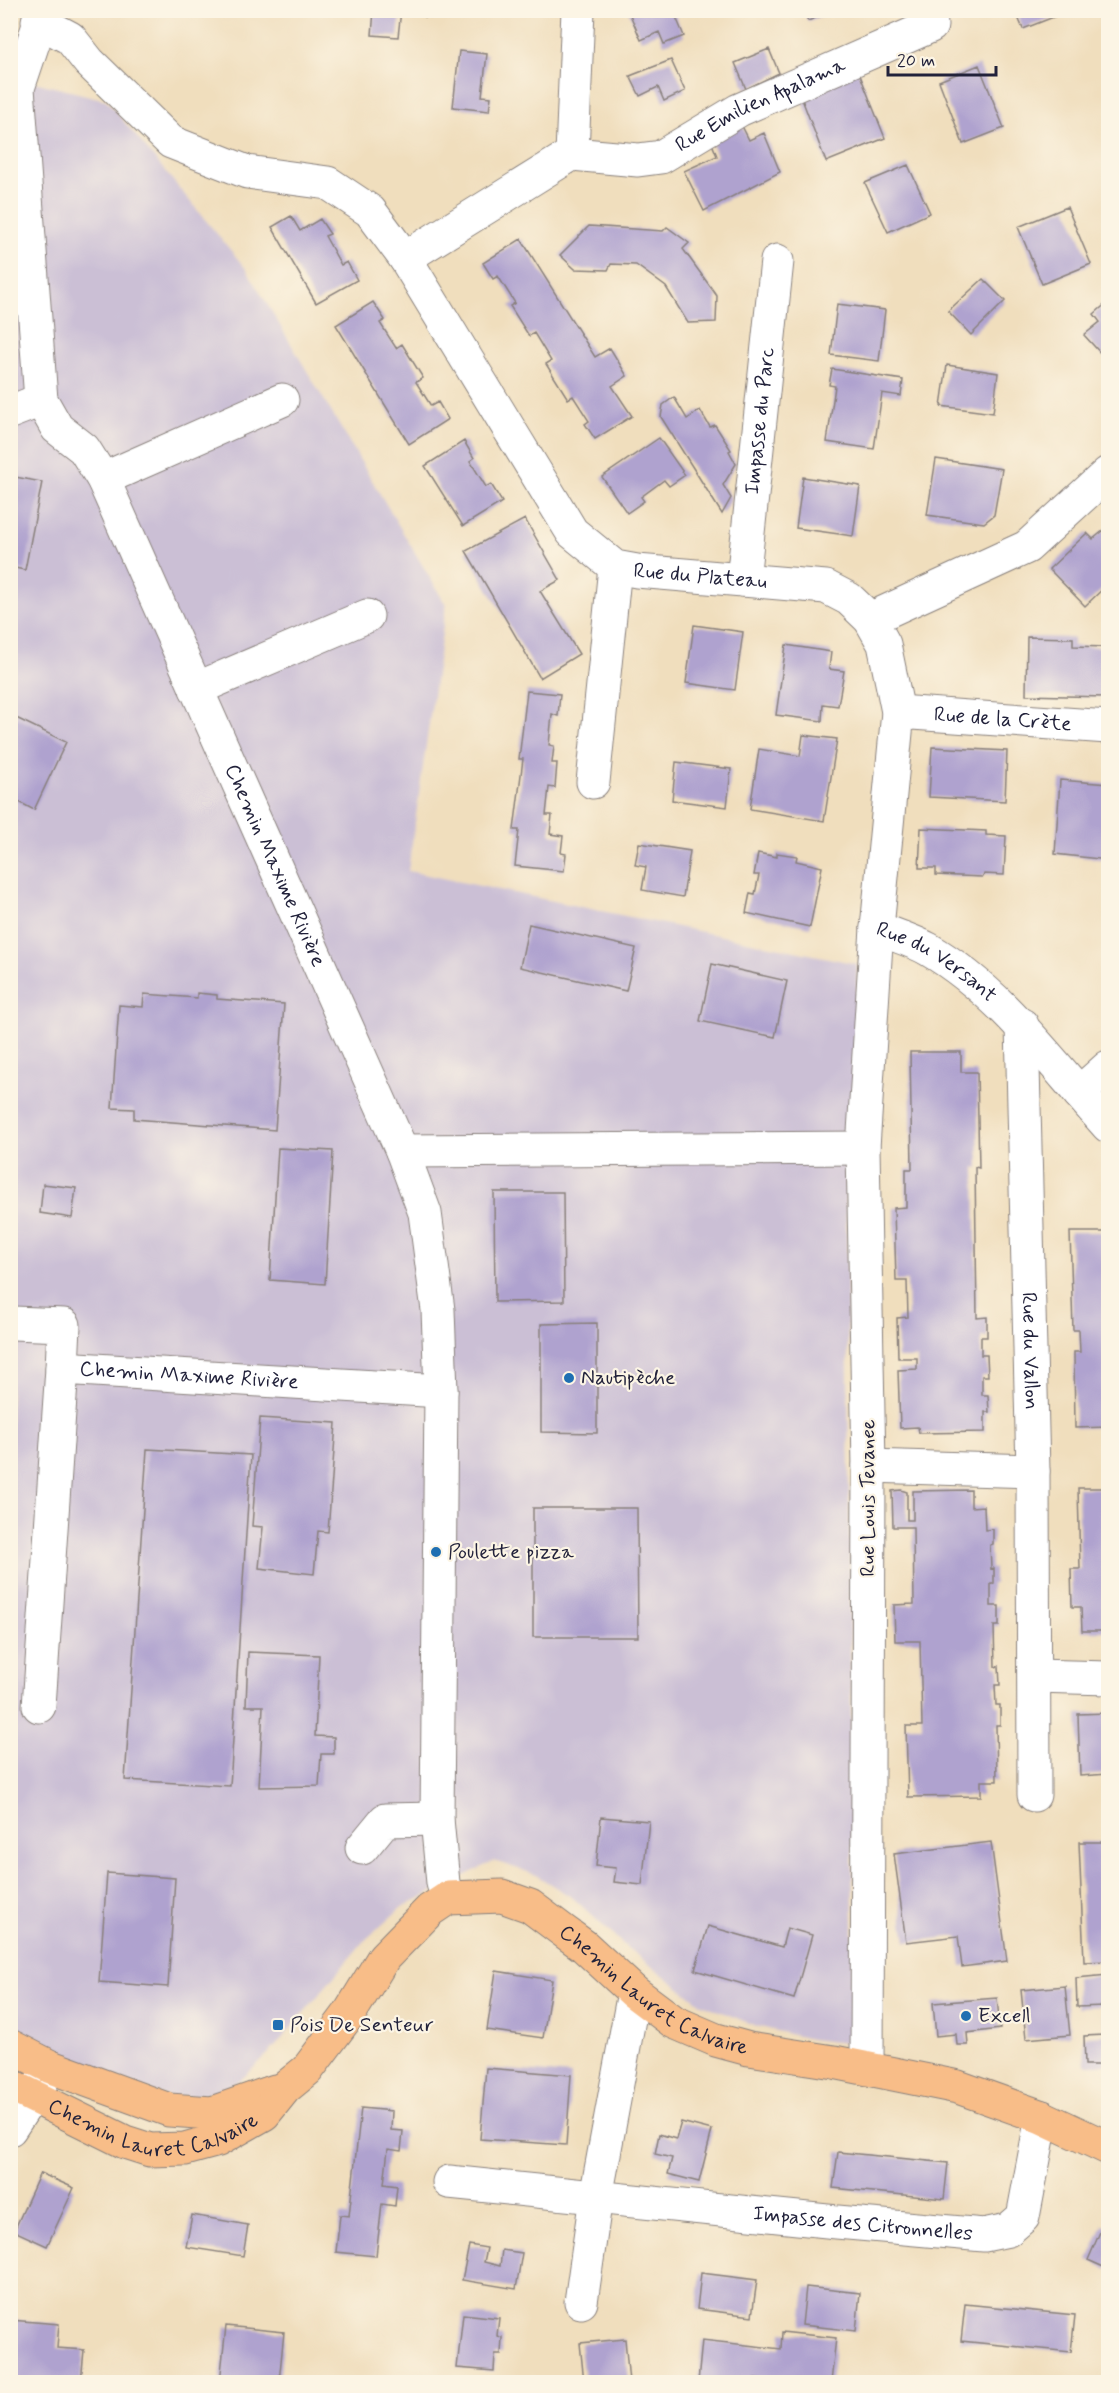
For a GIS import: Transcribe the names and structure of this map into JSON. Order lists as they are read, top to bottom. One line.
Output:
{"streets":{"main road":["Chemin Lauret Calvaire"],"street":["Rue Emilien Apalama","Impasse du Parc","Rue du Plateau","Rue de la Crète","Chemin Maxime Rivière","Rue du Versant","Rue du Vallon","Rue Louis Tevanee","Impasse des Citronnelles"]},"crossings":[["Impasse du Parc","Rue du Plateau"],["Rue du Plateau","Rue du Versant"],["Rue de la Crète","Rue du Versant"],["Chemin Maxime Rivière","Chemin Lauret Calvaire"],["Rue du Versant","Rue du Vallon"],["Rue du Versant","Rue Louis Tevanee"],["Rue Louis Tevanee","Chemin Lauret Calvaire"],["Chemin Lauret Calvaire","Impasse des Citronnelles"]],"places":{"other":["Nautipèche","Poulette pizza","Excell"],"transit":["Pois De Senteur"]},"scale_bar":"20 m"}
